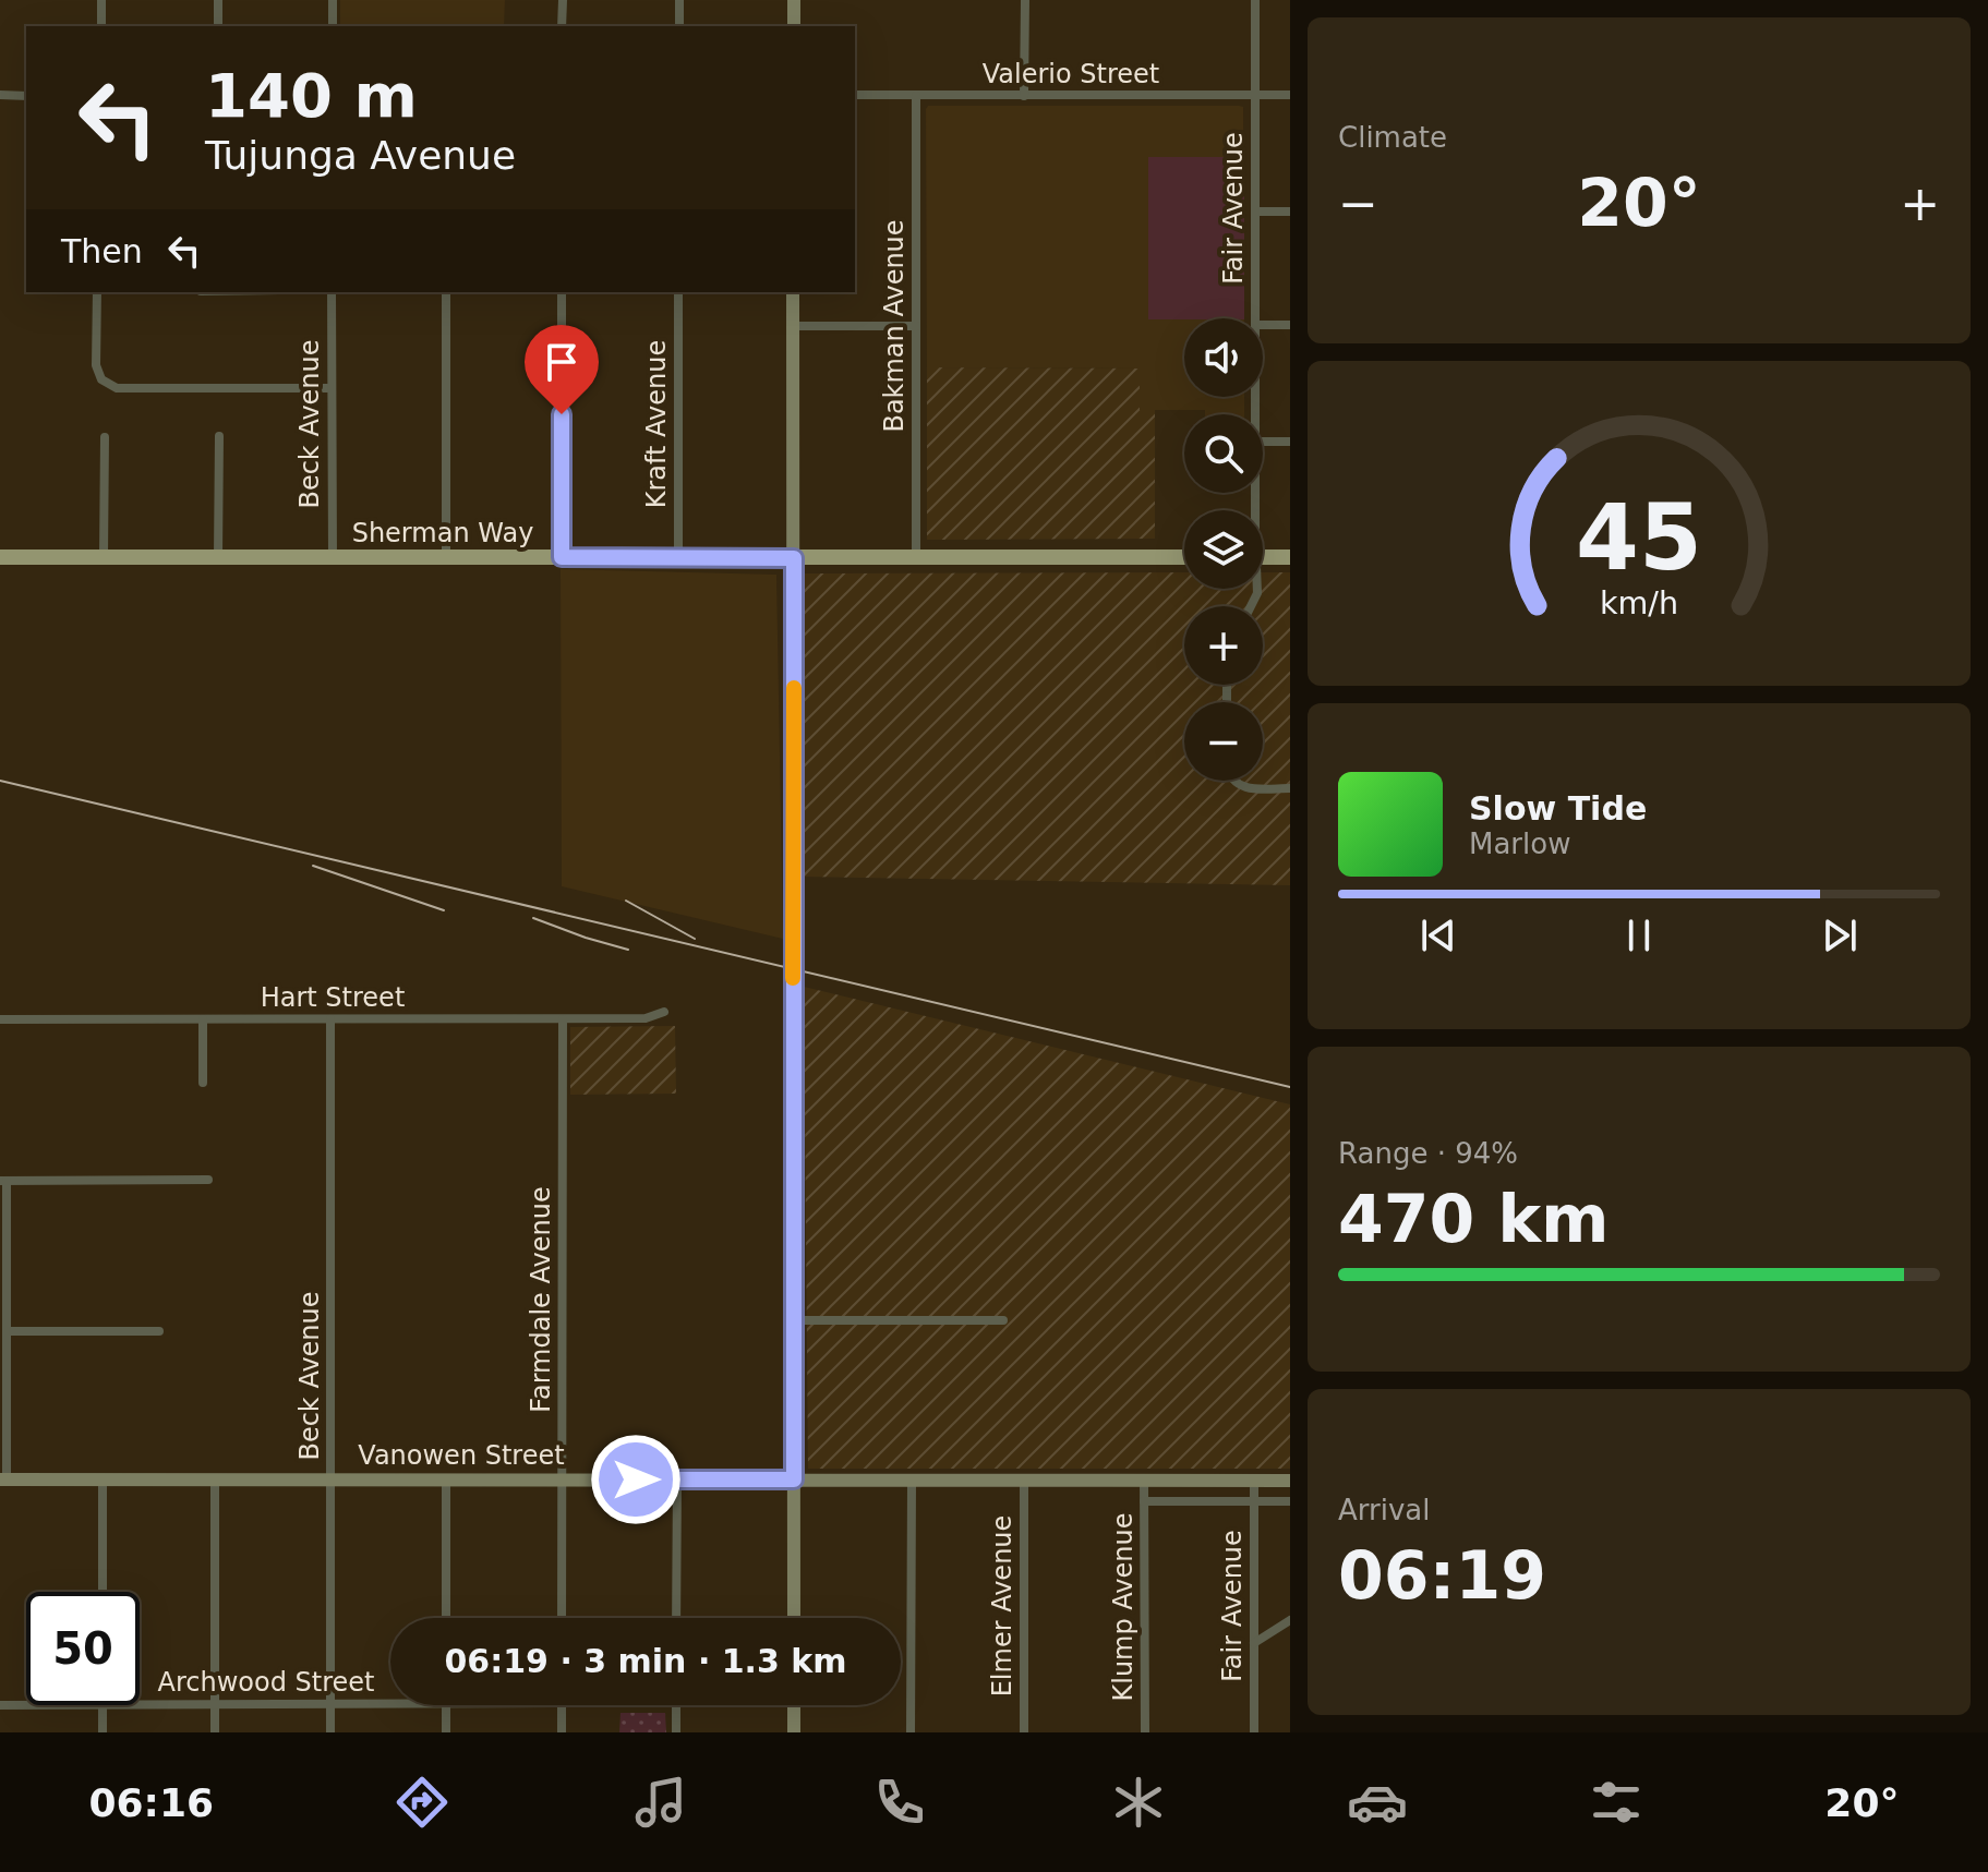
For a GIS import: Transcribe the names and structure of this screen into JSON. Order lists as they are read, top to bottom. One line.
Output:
{"streets":{"main road":["Sherman Way"],"street":["Valerio Street","Fair Avenue","Bakman Avenue","Beck Avenue","Kraft Avenue","Hart Street","Farmdale Avenue","Vanowen Street","Elmer Avenue","Klump Avenue","Archwood Street"]},"crossings":[["Valerio Street","Fair Avenue"],["Valerio Street","Bakman Avenue"],["Fair Avenue","Vanowen Street"],["Bakman Avenue","Sherman Way"],["Beck Avenue","Sherman Way"],["Beck Avenue","Hart Street"],["Beck Avenue","Vanowen Street"],["Beck Avenue","Archwood Street"],["Kraft Avenue","Sherman Way"],["Hart Street","Farmdale Avenue"],["Farmdale Avenue","Vanowen Street"],["Vanowen Street","Elmer Avenue"],["Vanowen Street","Klump Avenue"]],"page":{"tile":["Climate",["Range · 94%","470 km"],["Arrival","06:19"]],"turn":["140 m","Tujunga Avenue"],"heat":["−","20°","+"],"then":"Then","map_buttons":["+","−"],"song":["Slow Tide","Marlow"],"limit":"50","trip":"06:19 · 3 min · 1.3 km","tabs":["06:16","20°"],"gauge":["45","km/h"]}}
